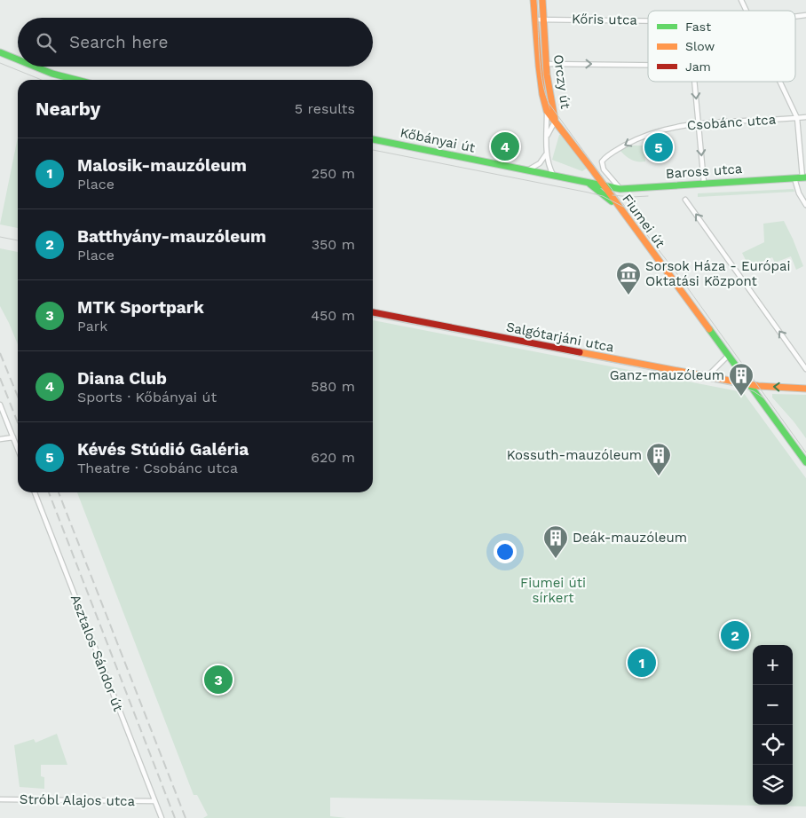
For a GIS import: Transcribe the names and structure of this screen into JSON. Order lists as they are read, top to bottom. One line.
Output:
{"streets":{"street":["Kőris utca","Orczy út","Csobánc utca","Kőbányai út","Baross utca","Fiumei út","Salgótarjáni utca","Asztalos Sándor út","Stróbl Alajos utca"]},"crossings":[["Kőris utca","Orczy út"],["Orczy út","Fiumei út"],["Csobánc utca","Baross utca"],["Kőbányai út","Baross utca"],["Baross utca","Fiumei út"],["Fiumei út","Salgótarjáni utca"],["Asztalos Sándor út","Stróbl Alajos utca"]],"parks":["Fiumei úti sírkert"],"places":{"museum":["Sorsok Háza - Európai Oktatási Központ"],"building":["Ganz-mauzóleum","Kossuth-mauzóleum","Deák-mauzóleum"]},"legend":["Fast","Slow","Jam"],"page":{"search":"Search here","heading":["Nearby","5 results"],"pins":["4","5","2","1","3"],"list":[{"mark":"1","name":"Malosik-mauzóleum","note":"Place","value":"250 m"},{"mark":"2","name":"Batthyány-mauzóleum","note":"Place","value":"350 m"},{"mark":"3","name":"MTK Sportpark","note":"Park","value":"450 m"},{"mark":"4","name":"Diana Club","note":"Sports · Kőbányai út","value":"580 m"},{"mark":"5","name":"Kévés Stúdió Galéria","note":"Theatre · Csobánc utca","value":"620 m"}],"map_buttons":["+","−"]}}
